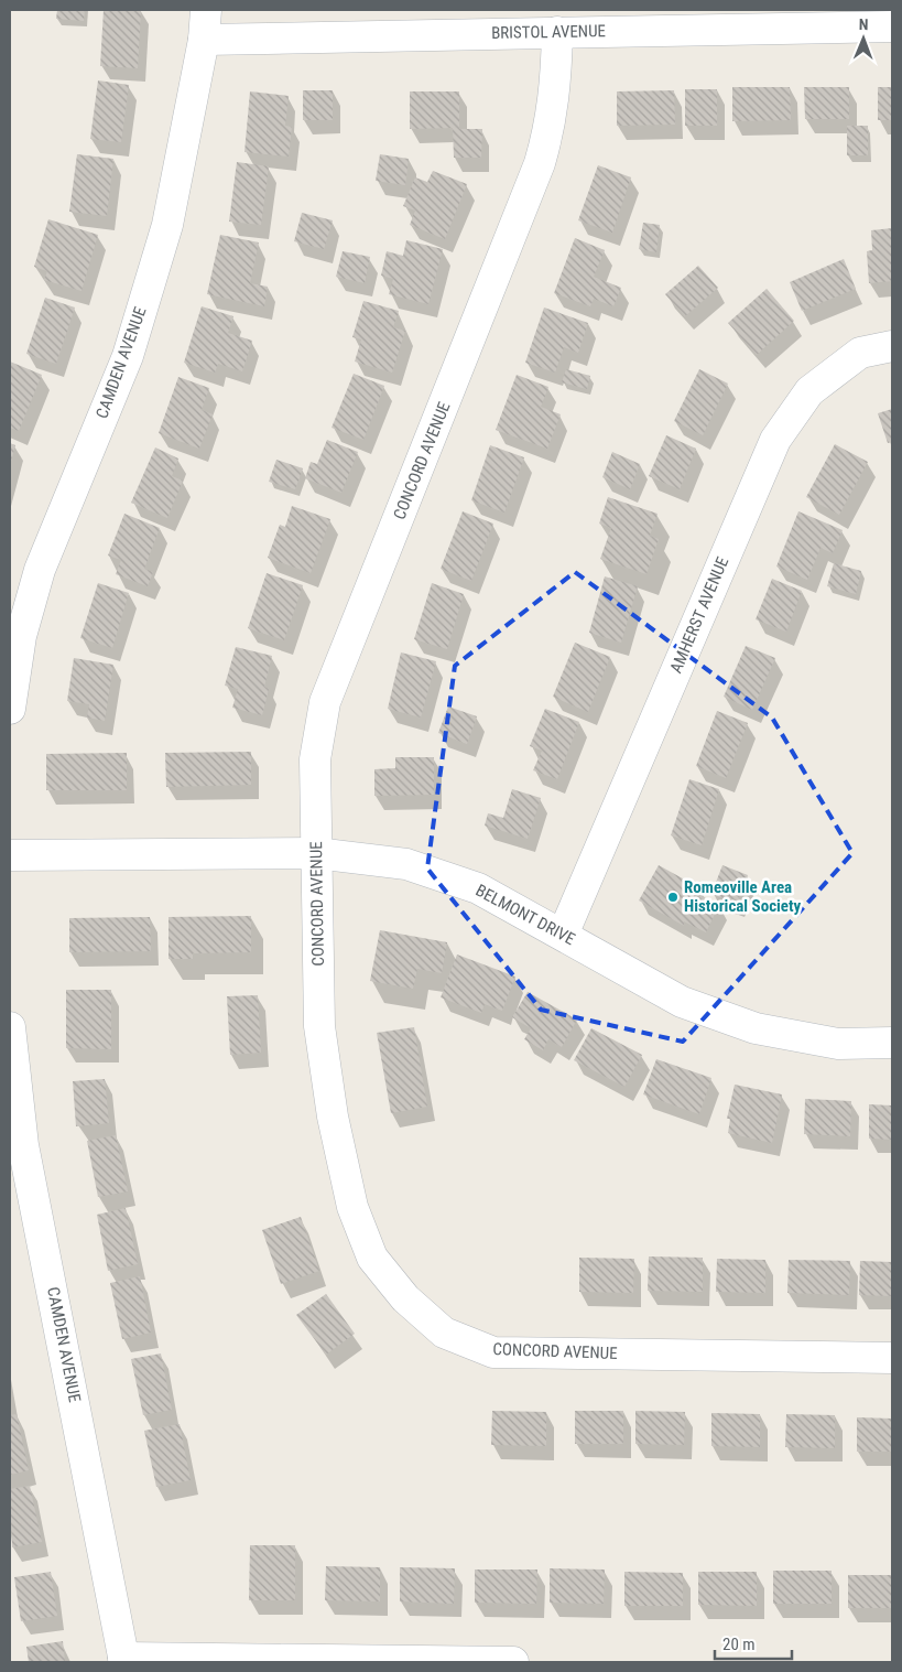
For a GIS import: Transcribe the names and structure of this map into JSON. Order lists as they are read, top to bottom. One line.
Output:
{"streets":{"street":["BRISTOL AVENUE","CAMDEN AVENUE","CONCORD AVENUE","AMHERST AVENUE","BELMONT DRIVE"]},"crossings":[["BRISTOL AVENUE","CAMDEN AVENUE"],["BRISTOL AVENUE","CONCORD AVENUE"],["CONCORD AVENUE","BELMONT DRIVE"],["AMHERST AVENUE","BELMONT DRIVE"]],"places":["Romeoville Area Historical Society"],"scale_bar":"20 m","north":"top"}
